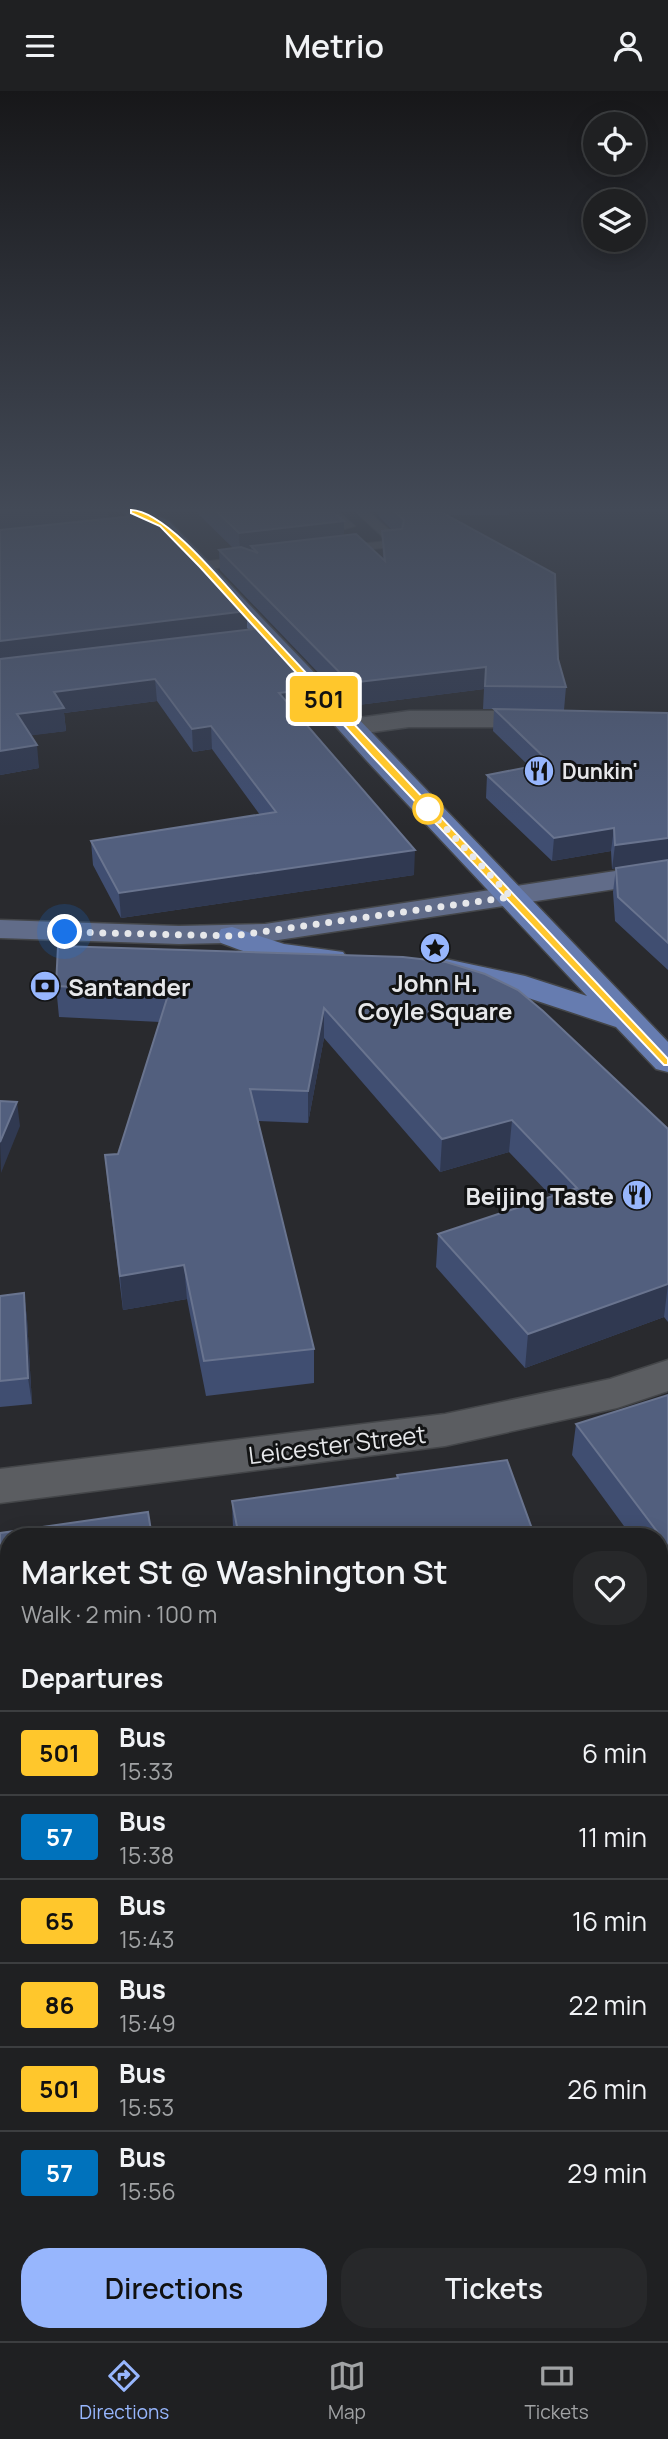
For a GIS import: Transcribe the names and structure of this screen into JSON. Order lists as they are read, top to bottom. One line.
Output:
{"streets":{"street":["Leicester Street"]},"places":{"restaurant":["Dunkin'","Beijing Taste"],"place":["John H. Coyle Square"],"bank":["Santander"]},"lines":["bus line 501"],"page":{"header":"Metrio","on_map":"501","heading":[["Market St @ Washington St","Walk · 2 min · 100 m"],"Departures"],"list":[{"mark":"501","name":"Bus","note":"15:33","value":"6 min"},{"mark":"57","name":"Bus","note":"15:38","value":"11 min"},{"mark":"65","name":"Bus","note":"15:43","value":"16 min"},{"mark":"86","name":"Bus","note":"15:49","value":"22 min"},{"mark":"501","name":"Bus","note":"15:53","value":"26 min"},{"mark":"57","name":"Bus","note":"15:56","value":"29 min"}],"buttons":["Directions","Tickets"],"tabs":["Directions","Map","Tickets"]}}
